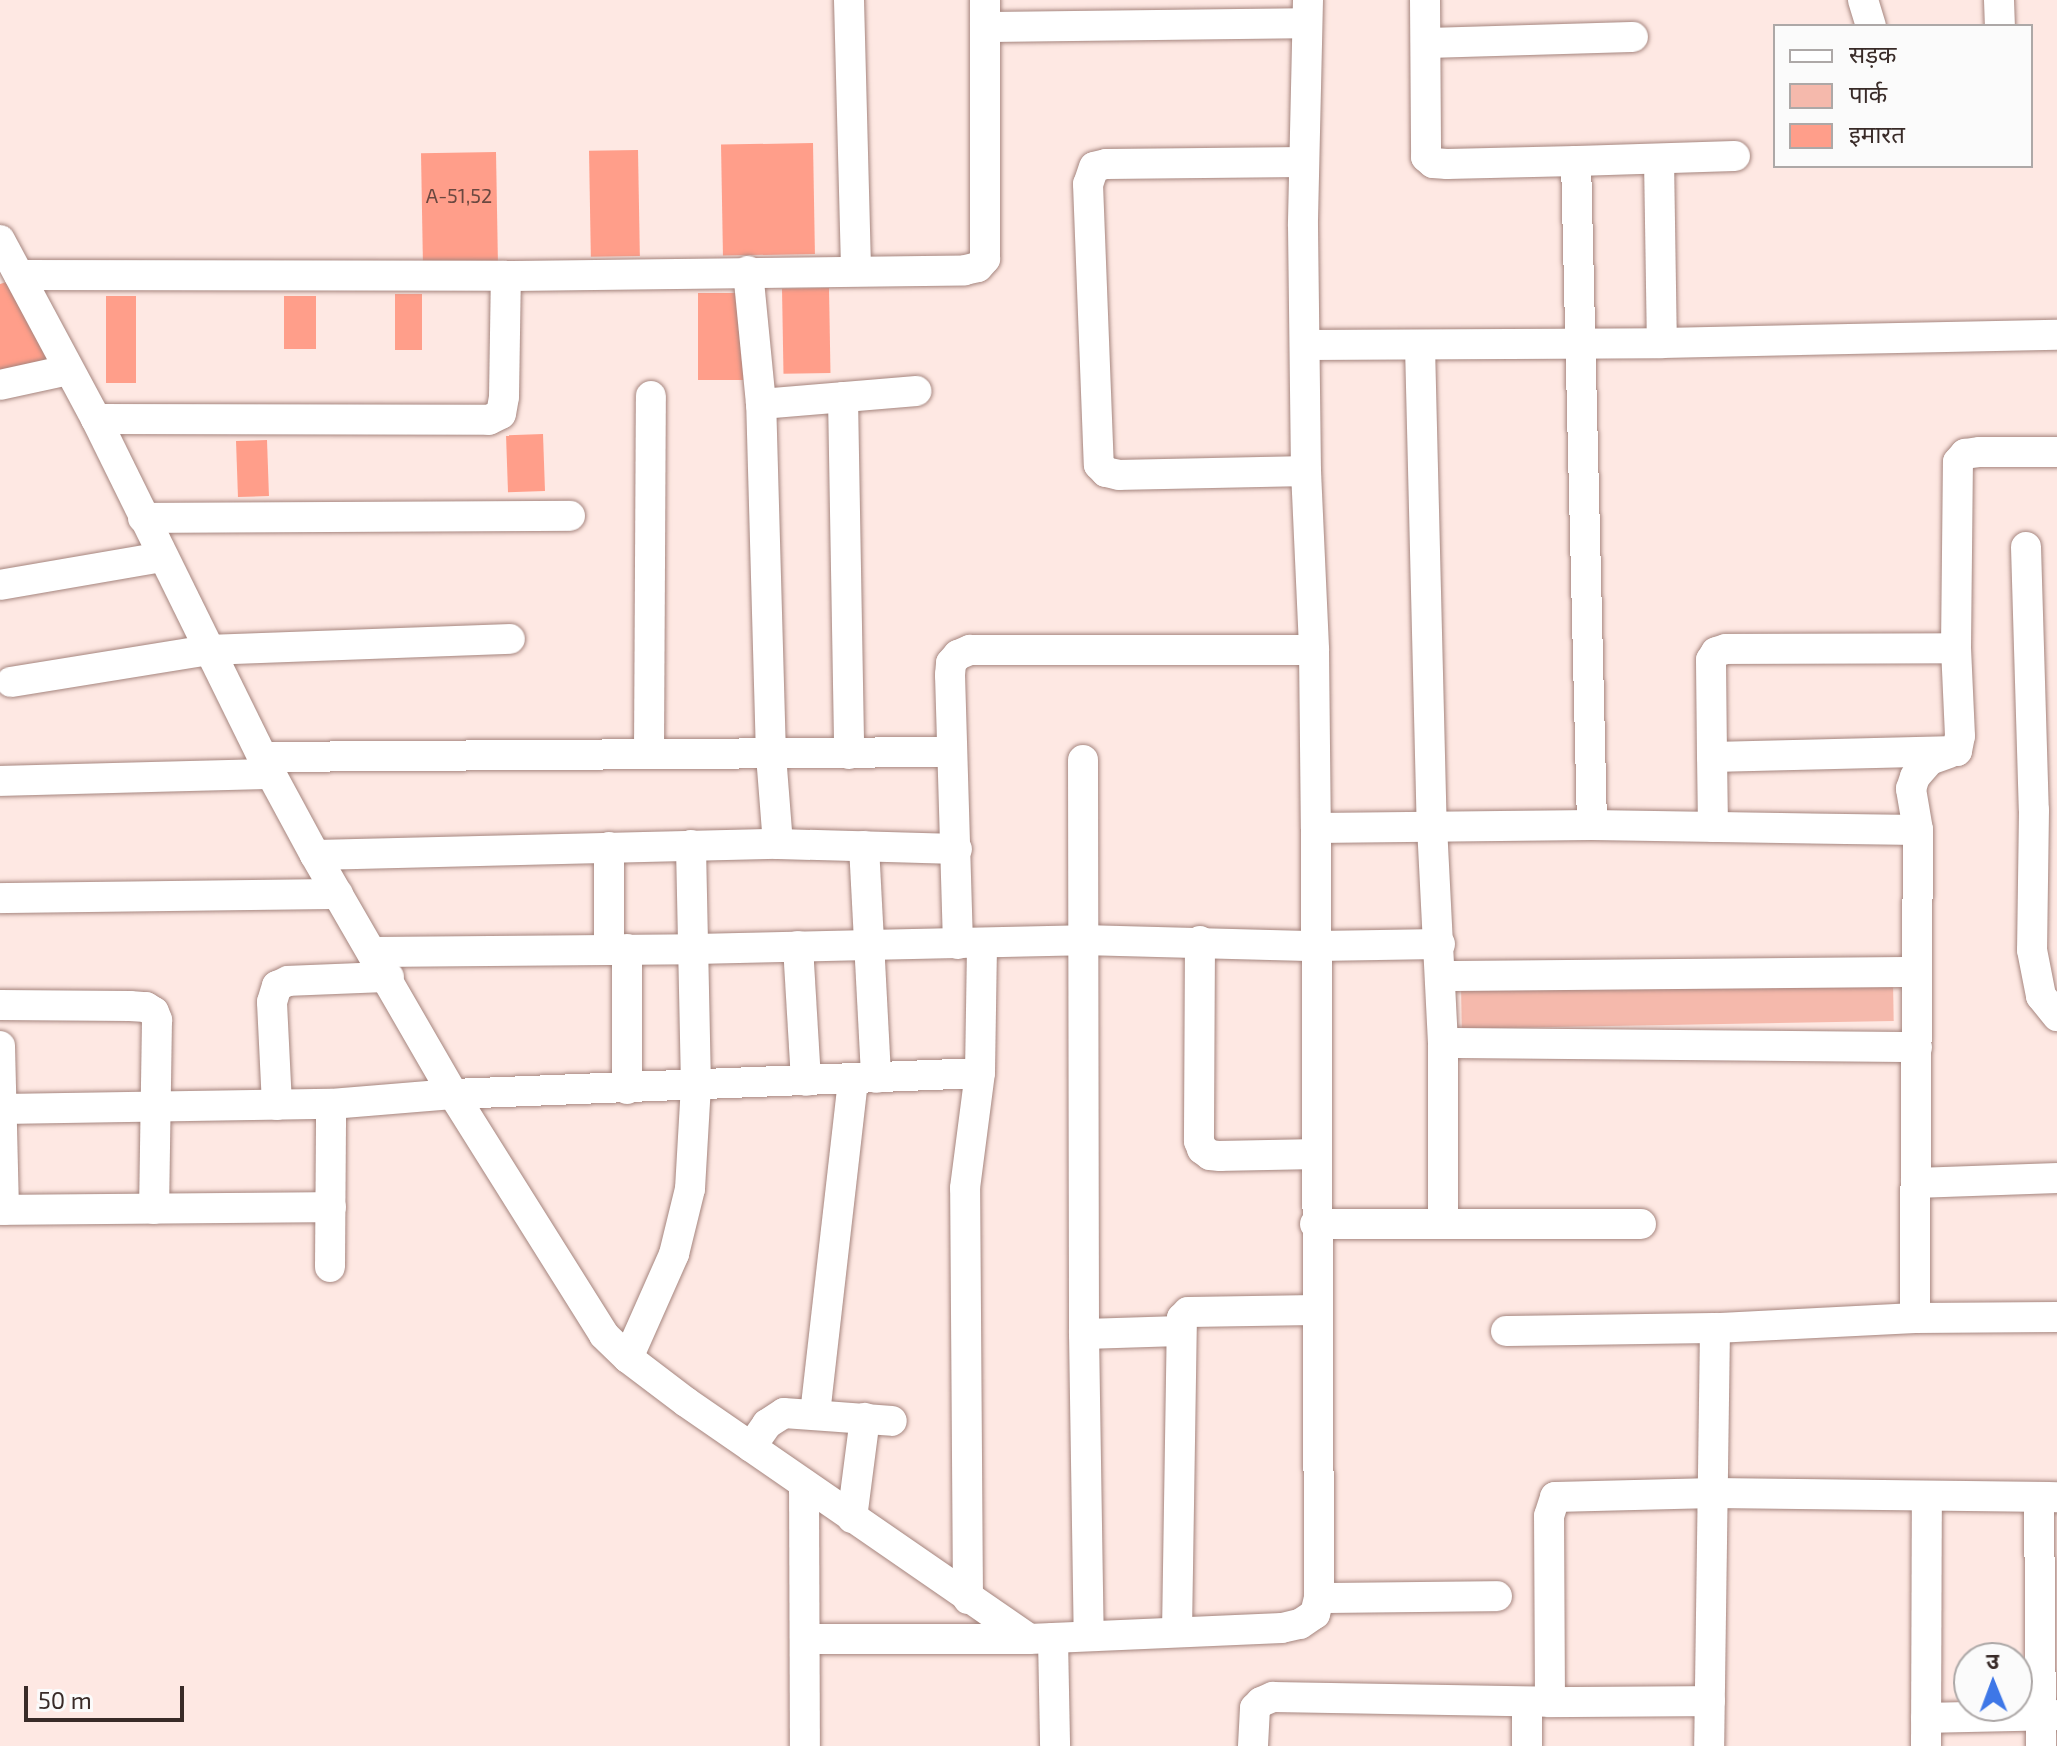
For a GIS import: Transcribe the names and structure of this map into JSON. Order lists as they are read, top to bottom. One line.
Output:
{"house_numbers":["A-51,52"],"legend":["सड़क","पार्क","इमारत"],"scale_bar":"50 m","north":"top"}
